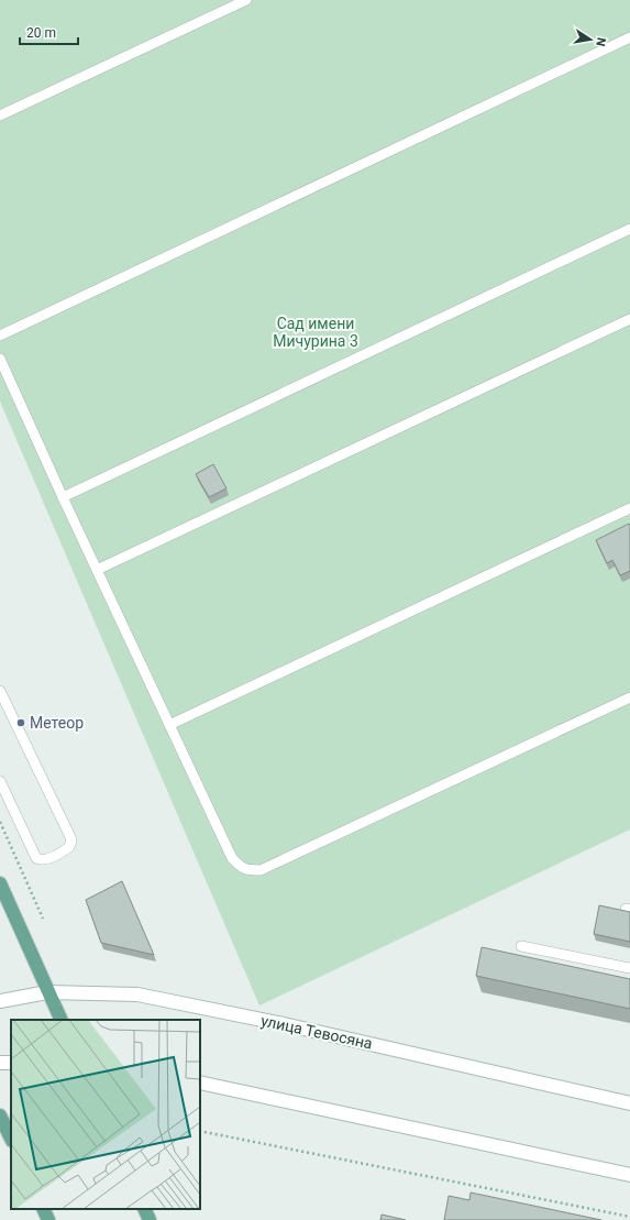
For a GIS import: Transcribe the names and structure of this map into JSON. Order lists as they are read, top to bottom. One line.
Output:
{"streets":{"main road":["улица Тевосяна"]},"parks":["Сад имени Мичурина 3"],"places":["Метеор"],"scale_bar":"20 m","north":"right"}
